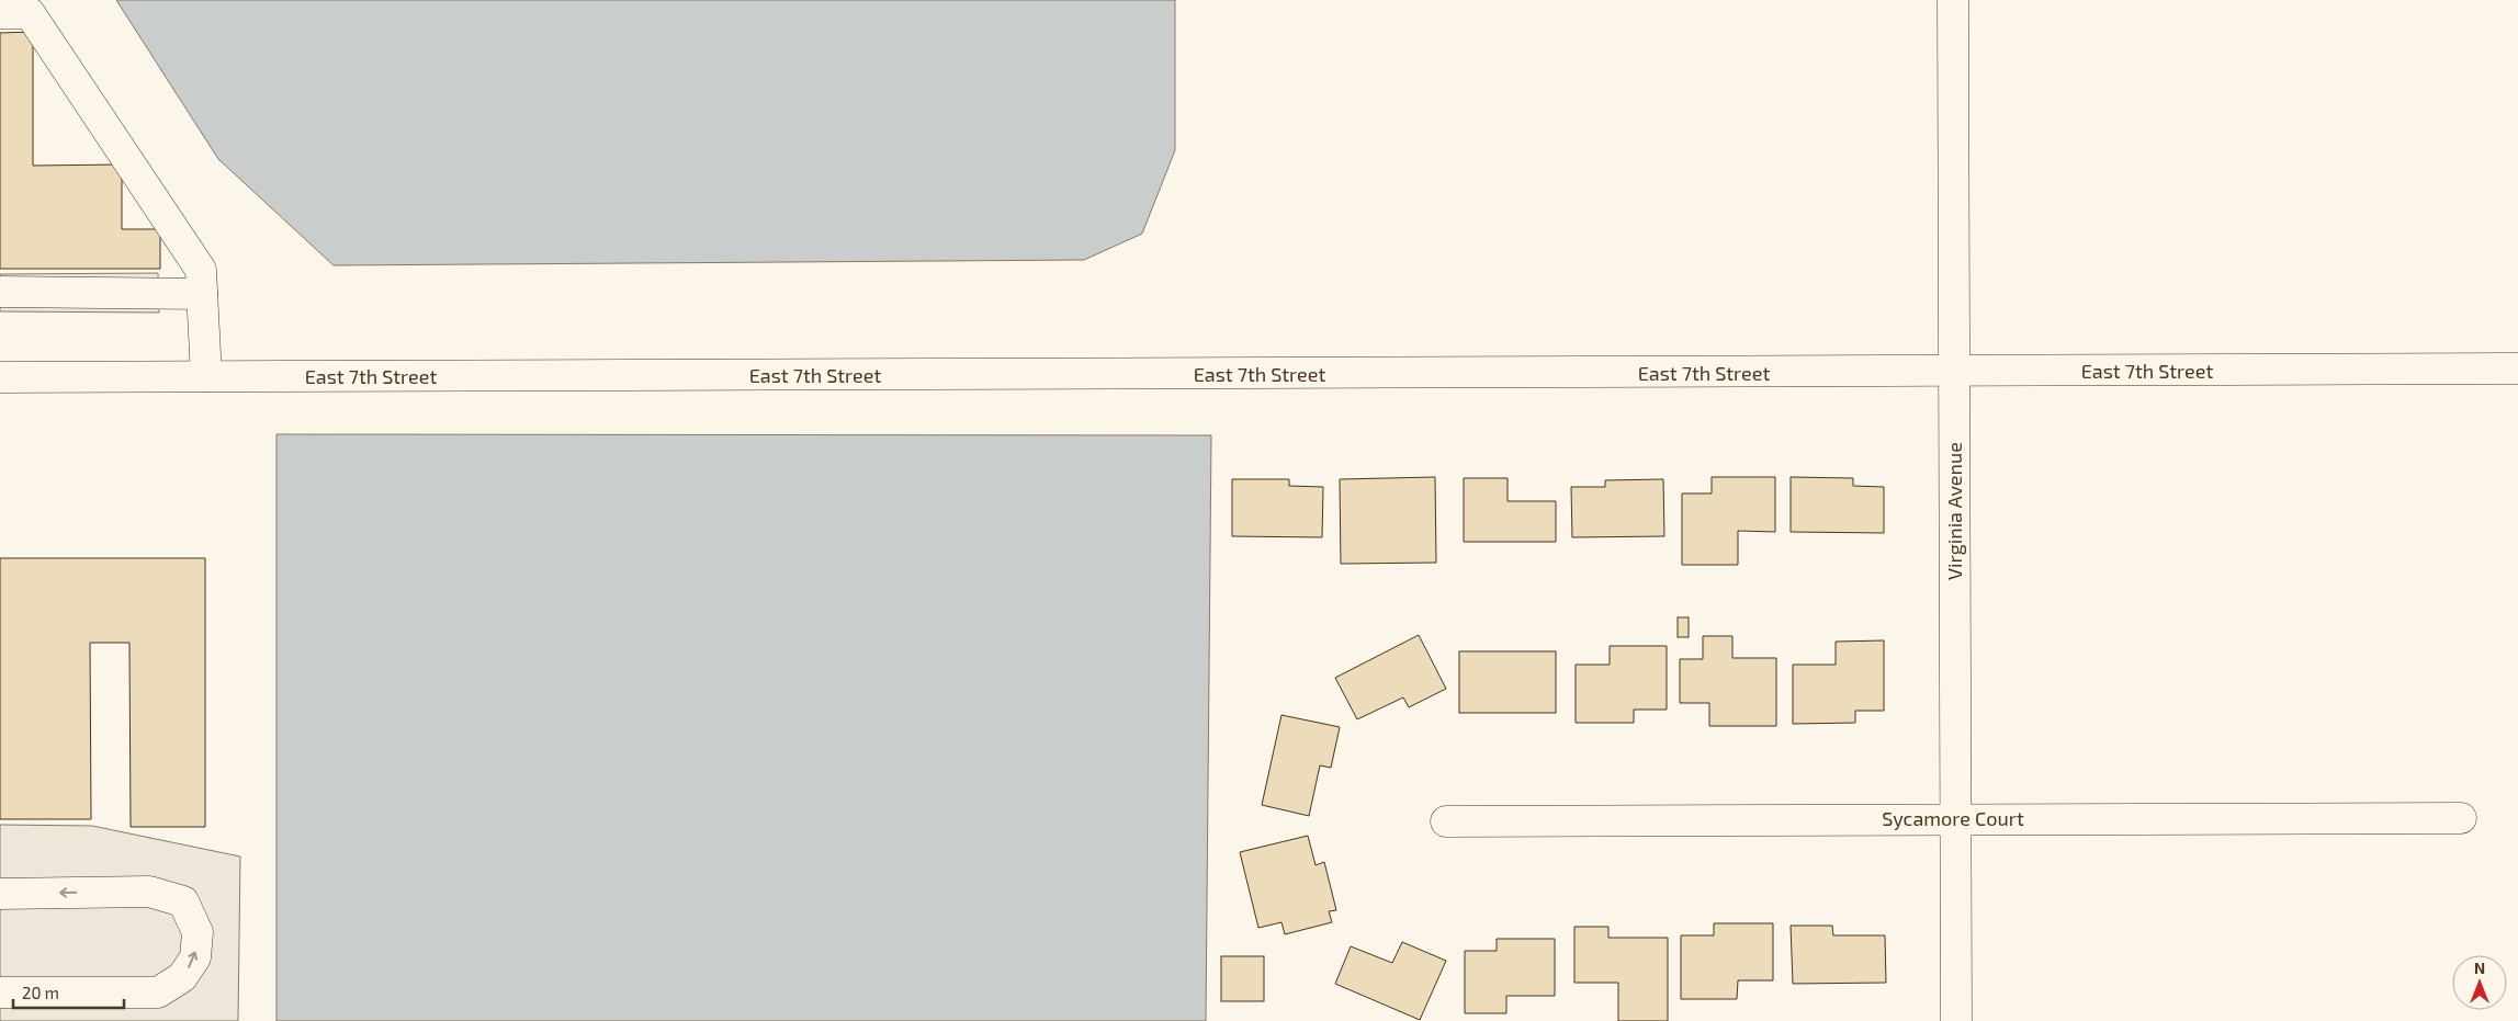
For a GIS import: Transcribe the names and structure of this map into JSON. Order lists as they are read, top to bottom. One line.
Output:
{"streets":{"street":["East 7th Street","Virginia Avenue","Sycamore Court"]},"crossings":[["East 7th Street","Virginia Avenue"],["Virginia Avenue","Sycamore Court"]],"scale_bar":"20 m","north":"top"}
